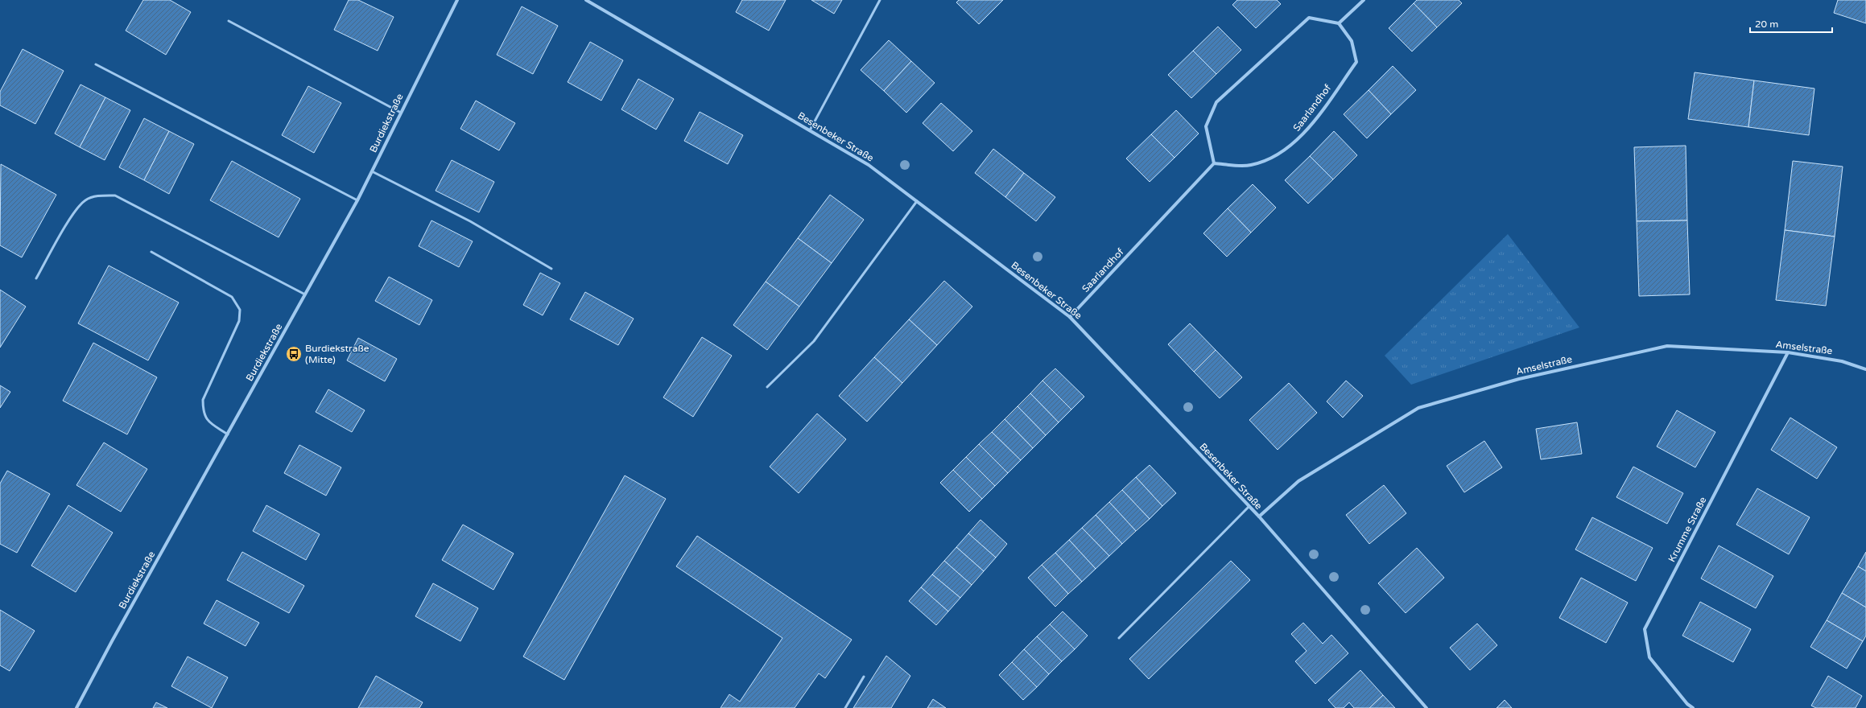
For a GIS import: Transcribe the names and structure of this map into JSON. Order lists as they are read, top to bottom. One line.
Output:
{"streets":{"street":["Saarlandhof","Burdiekstraße","Besenbeker Straße","Amselstraße","Krumme Straße"]},"crossings":[["Saarlandhof","Besenbeker Straße"],["Besenbeker Straße","Amselstraße"],["Amselstraße","Krumme Straße"]],"places":{"bus stop":["Burdiekstraße (Mitte)"]},"scale_bar":"20 m"}
